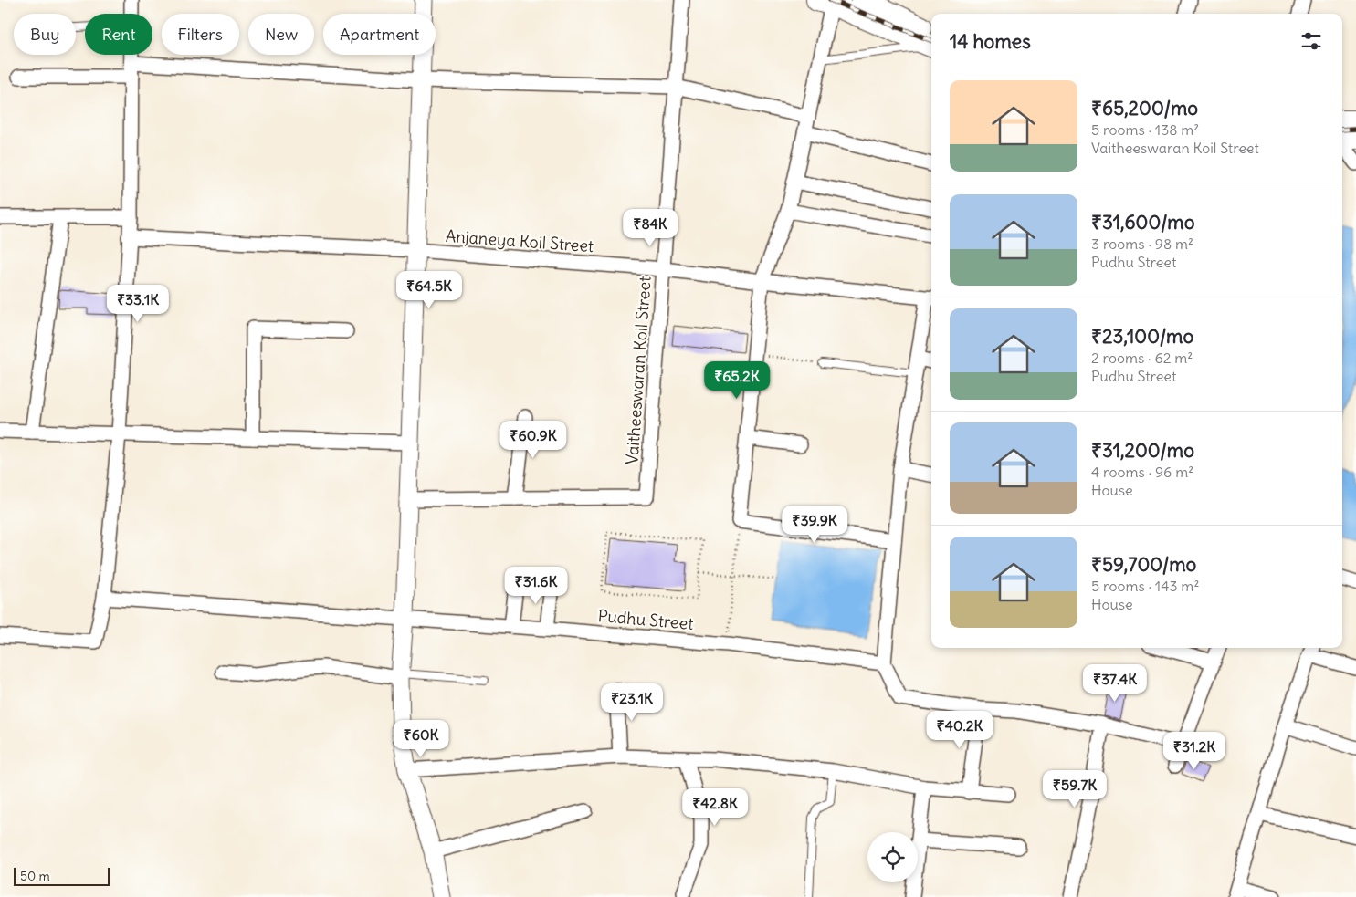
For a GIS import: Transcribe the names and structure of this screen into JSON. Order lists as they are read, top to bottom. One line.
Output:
{"streets":{"street":["Anjaneya Koil Street","Vaitheeswaran Koil Street","Pudhu Street"]},"crossings":[["Anjaneya Koil Street","Vaitheeswaran Koil Street"]],"scale_bar":"50 m","page":{"chip":["Buy","Rent","Filters","New","Apartment"],"heading":"14 homes","list":[{"name":"₹65,200/mo","note":"5 rooms · 138 m² · Vaitheeswaran Koil Street"},{"name":"₹31,600/mo","note":"3 rooms · 98 m² · Pudhu Street"},{"name":"₹23,100/mo","note":"2 rooms · 62 m² · Pudhu Street"},{"name":"₹31,200/mo","note":"4 rooms · 96 m² · House"},{"name":"₹59,700/mo","note":"5 rooms · 143 m² · House"}],"price":["₹84K","₹64.5K","₹33.1K","₹65.2K","₹60.9K","₹39.9K","₹31.6K","₹37.4K","₹23.1K","₹40.2K","₹60K","₹31.2K","₹59.7K","₹42.8K"],"scale":"50 m"}}
